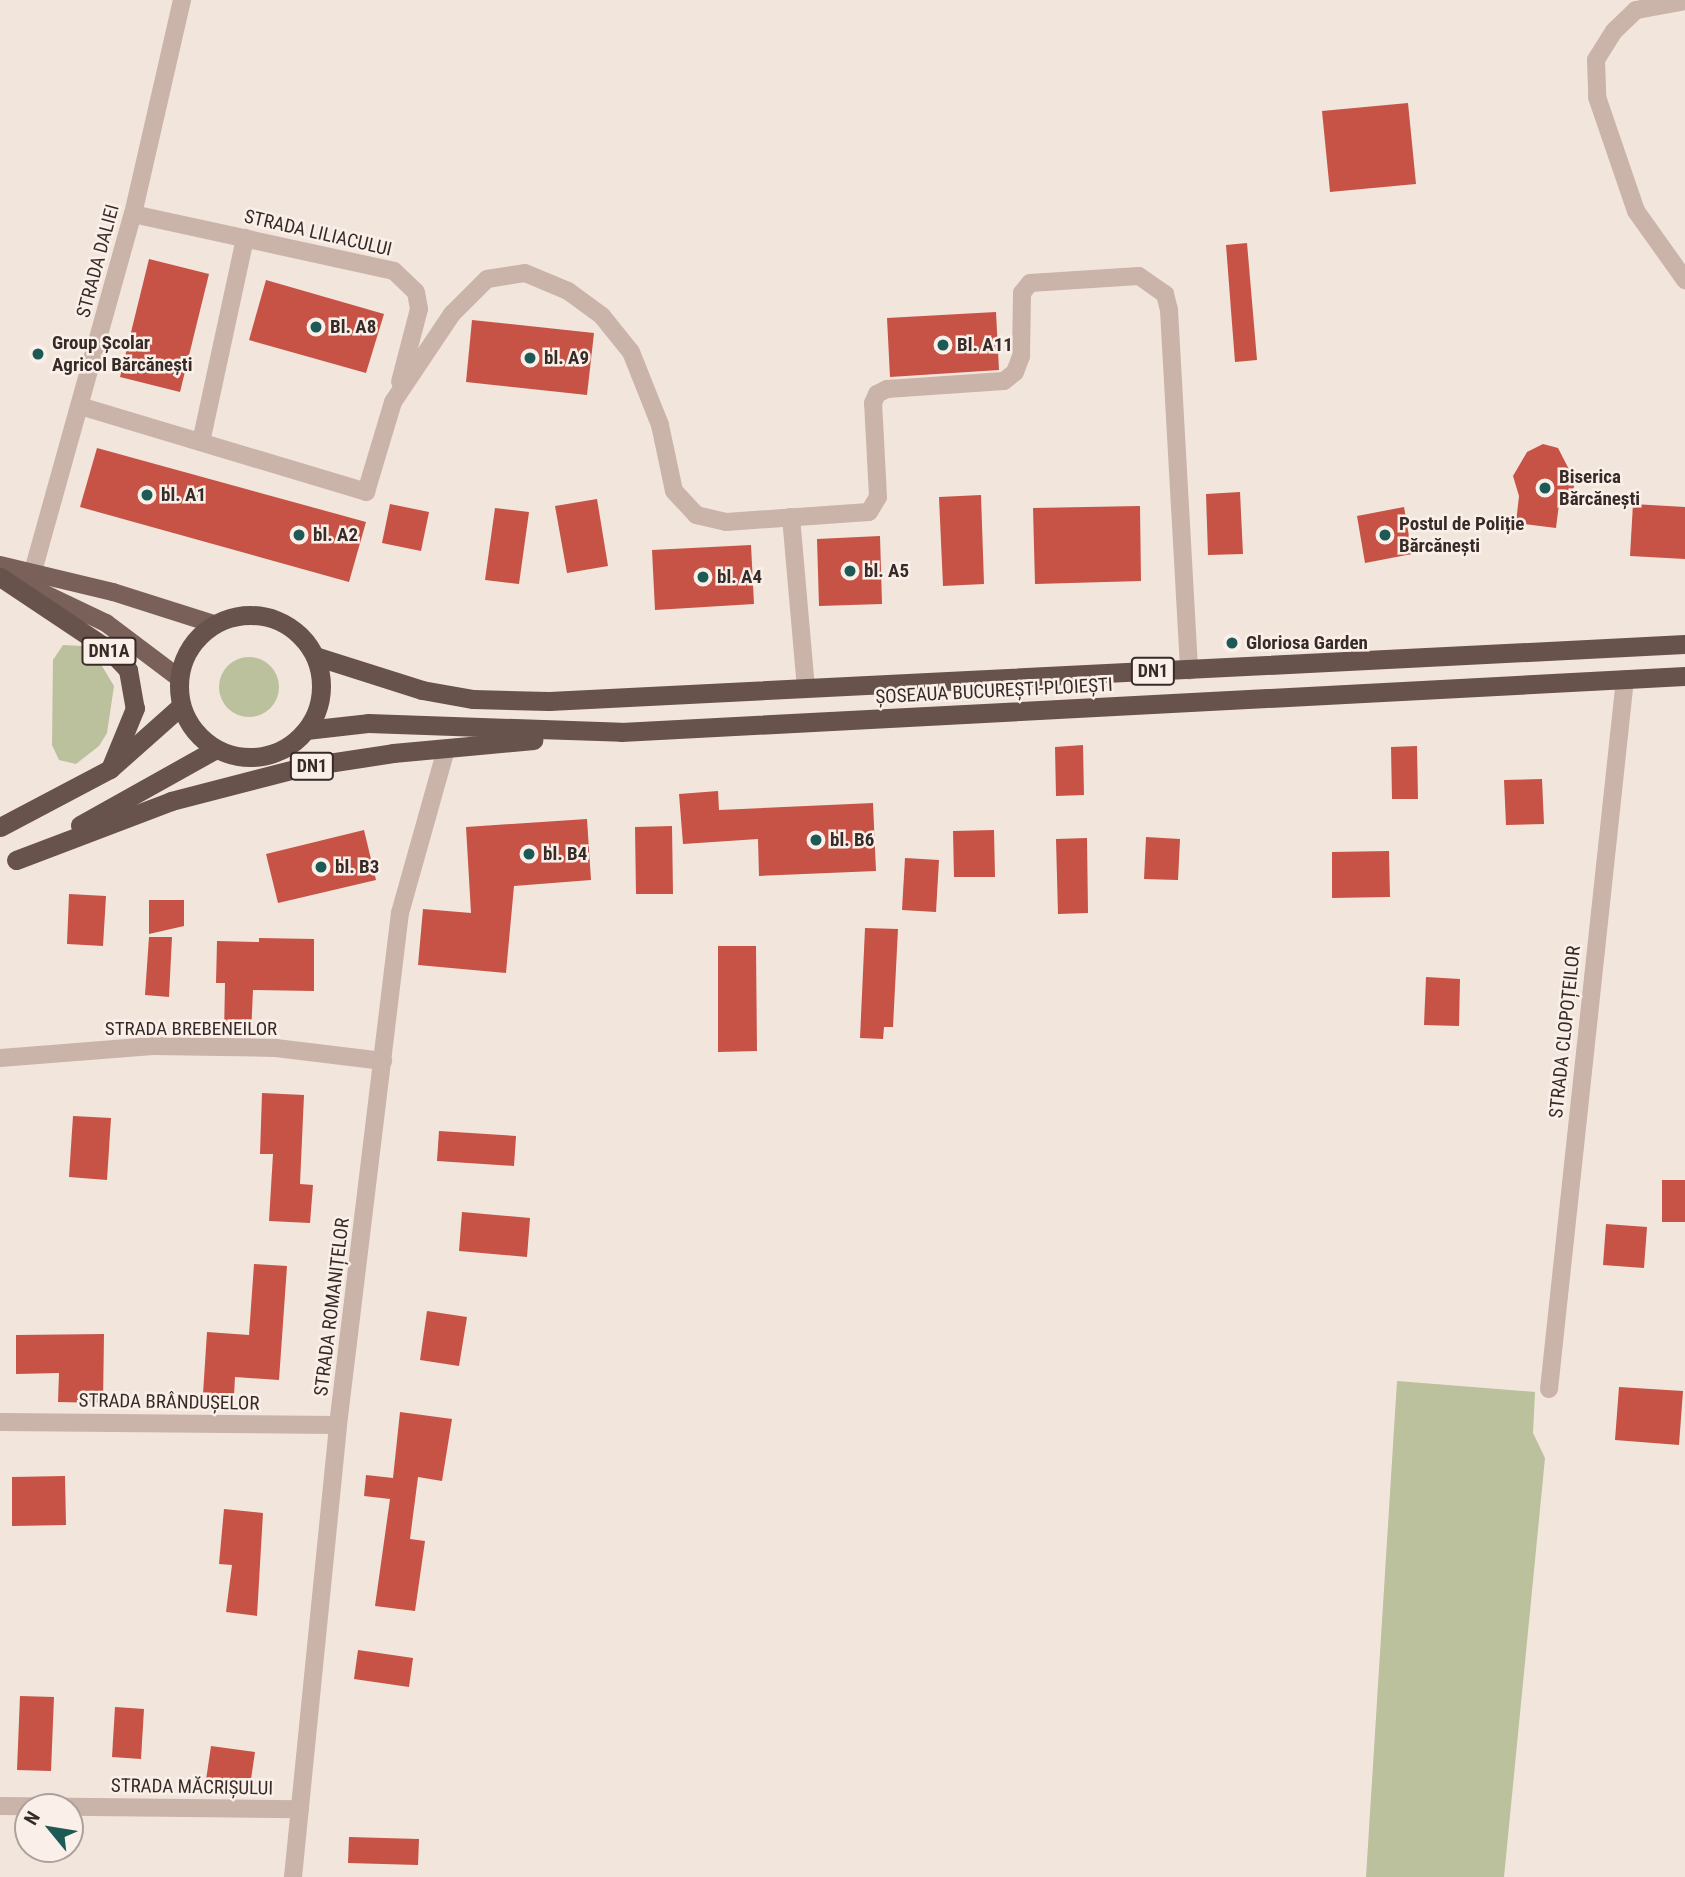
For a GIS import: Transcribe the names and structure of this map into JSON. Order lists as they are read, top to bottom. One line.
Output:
{"streets":{"highway":["DN1A","DN1","ȘOSEAUA BUCUREȘTI-PLOIEȘTI"],"street":["STRADA LILIACULUI","STRADA DALIEI","STRADA BREBENEILOR","STRADA CLOPOȚEILOR","STRADA ROMANIȚELOR","STRADA BRÂNDUȘELOR","STRADA MĂCRIȘULUI"]},"crossings":[["STRADA LILIACULUI","STRADA DALIEI"],["DN1A","DN1"],["DN1A","ȘOSEAUA BUCUREȘTI-PLOIEȘTI"],["DN1","ȘOSEAUA BUCUREȘTI-PLOIEȘTI"],["DN1","STRADA ROMANIȚELOR"],["ȘOSEAUA BUCUREȘTI-PLOIEȘTI","STRADA CLOPOȚEILOR"],["STRADA BREBENEILOR","STRADA ROMANIȚELOR"],["STRADA ROMANIȚELOR","STRADA BRÂNDUȘELOR"],["STRADA ROMANIȚELOR","STRADA MĂCRIȘULUI"]],"places":["Bl. A8","Bl. A11","Group Școlar Agricol Bărcănești","bl. A9","Biserica Bărcănești","bl. A1","bl. A2","Postul de Poliție Bărcănești","bl. A5","bl. A4","Gloriosa Garden","bl. B6","bl. B4","bl. B3"],"north":"top left"}
